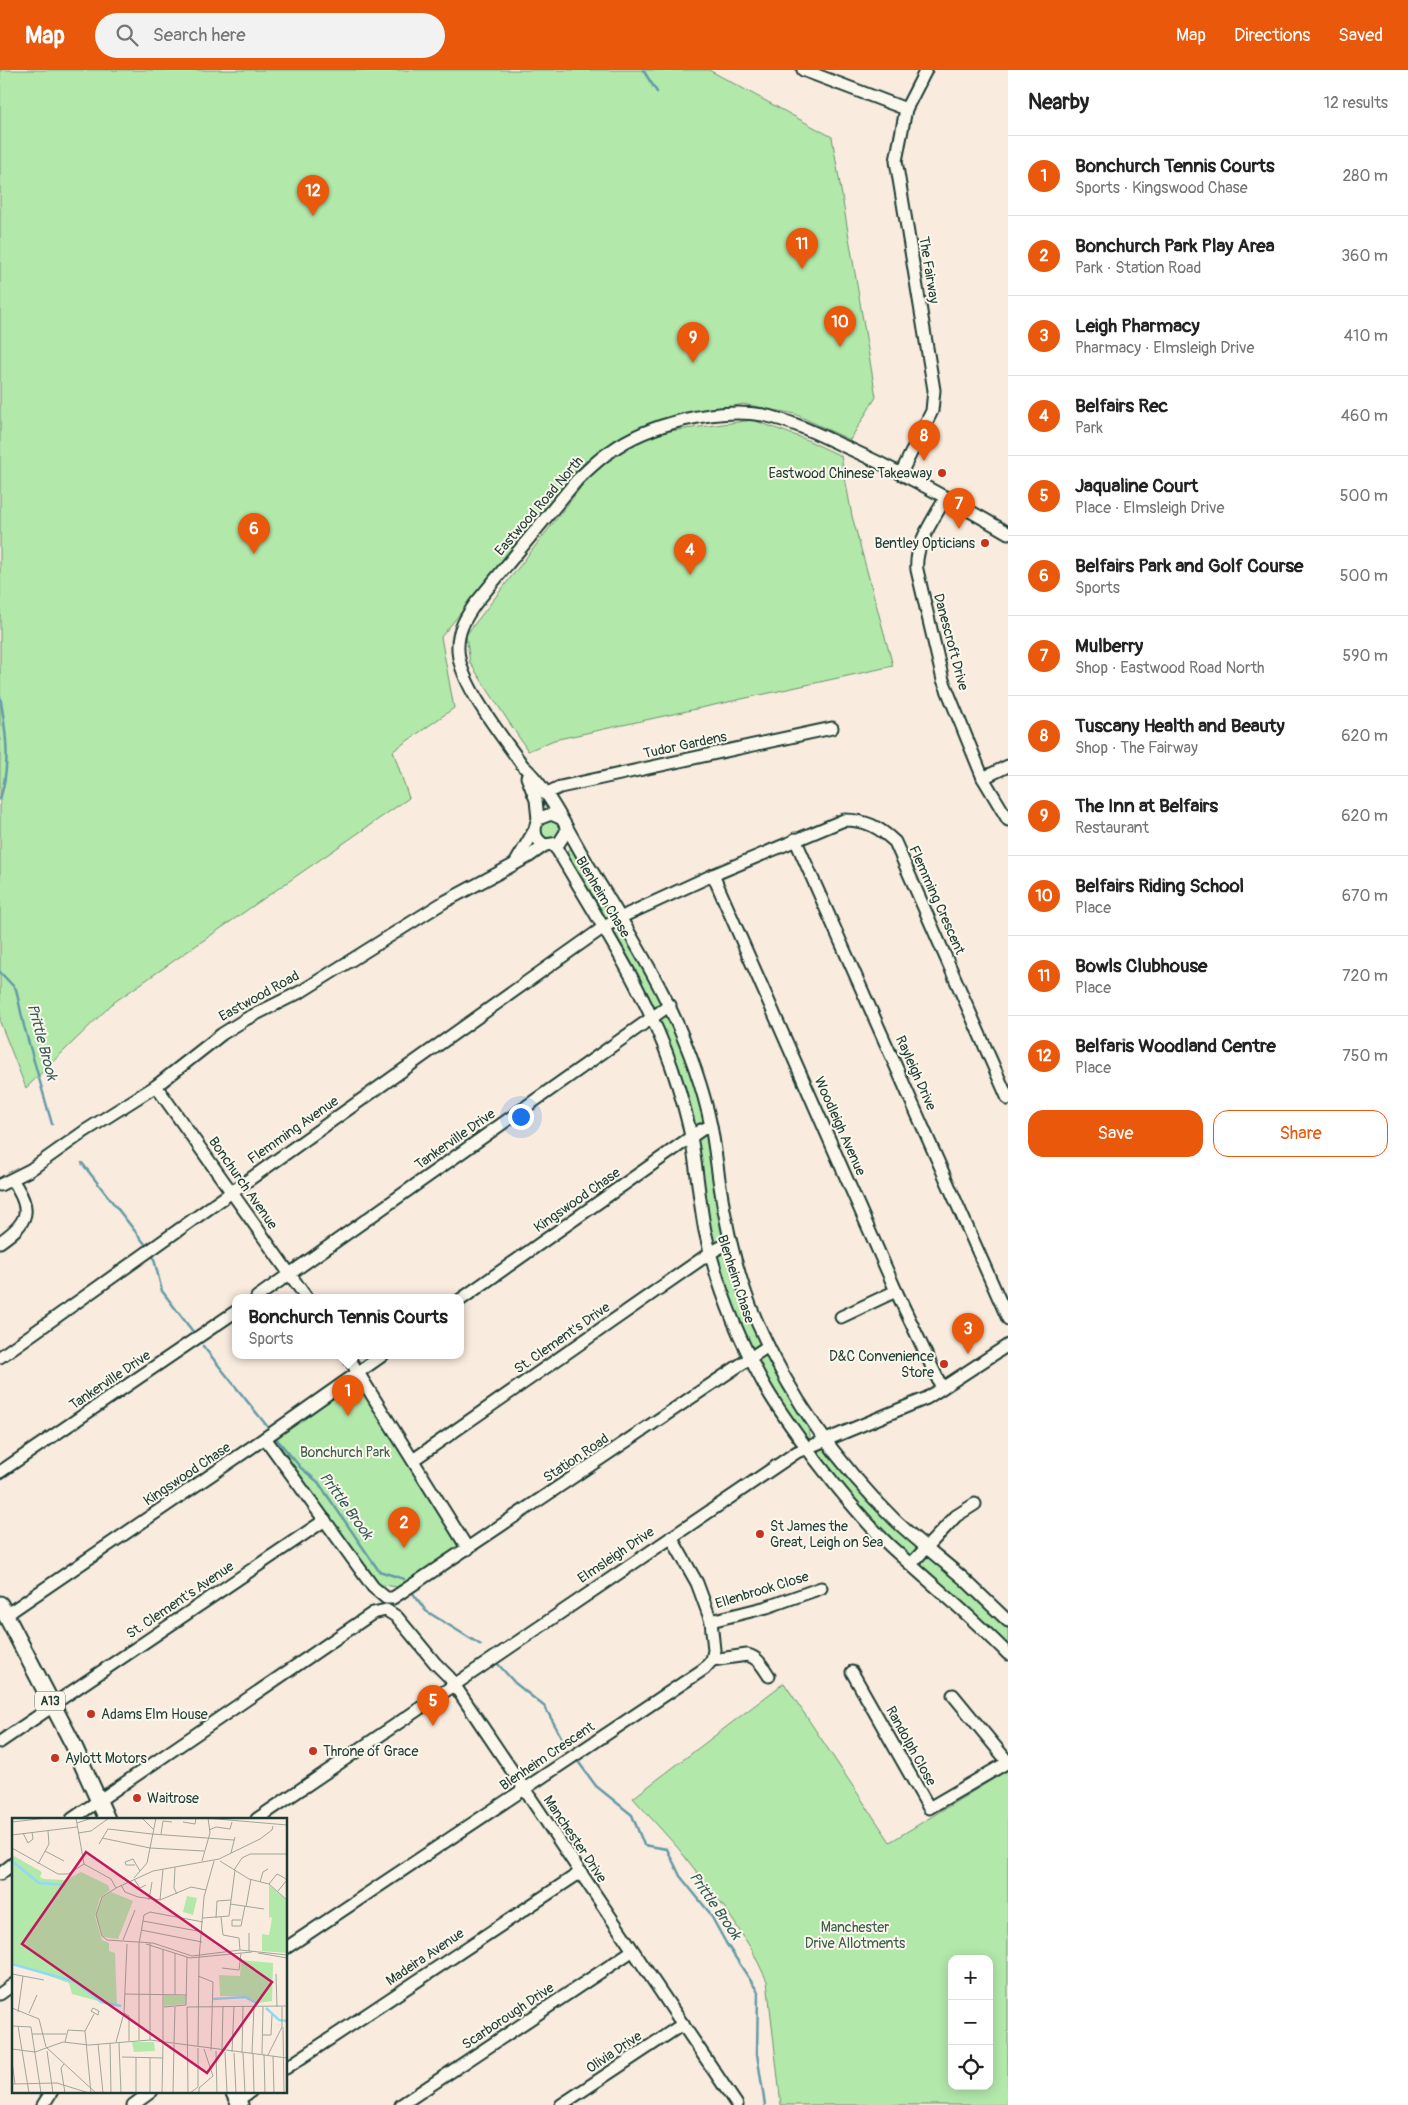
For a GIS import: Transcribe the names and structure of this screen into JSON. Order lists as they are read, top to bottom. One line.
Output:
{"streets":{"main road":["A13"],"street":["The Fairway","Eastwood Road North","Danescroft Drive","Tudor Gardens","Blenheim Chase","Flemming Crescent","Eastwood Road","Rayleigh Drive","Woodleigh Avenue","Flemming Avenue","Tankerville Drive","Bonchurch Avenue","Kingswood Chase","St. Clement's Drive","Station Road","Elmsleigh Drive","Ellenbrook Close","St. Clement's Avenue","Randolph Close","Blenheim Crescent","Manchester Drive","Madeira Avenue","Scarborough Drive","Olivia Drive"]},"crossings":[["The Fairway","Eastwood Road North"],["Eastwood Road North","Danescroft Drive"],["Blenheim Chase","Flemming Crescent"],["Blenheim Chase","Eastwood Road"],["Blenheim Chase","Flemming Avenue"],["Blenheim Chase","Tankerville Drive"],["Blenheim Chase","Kingswood Chase"],["Blenheim Chase","St. Clement's Drive"],["Blenheim Chase","Station Road"],["Blenheim Chase","Elmsleigh Drive"],["Flemming Crescent","Rayleigh Drive"],["Flemming Crescent","Woodleigh Avenue"],["Flemming Crescent","Flemming Avenue"],["Eastwood Road","Bonchurch Avenue"],["Woodleigh Avenue","Elmsleigh Drive"],["Flemming Avenue","Bonchurch Avenue"],["Tankerville Drive","Bonchurch Avenue"],["Kingswood Chase","A13"],["Station Road","St. Clement's Avenue"],["Elmsleigh Drive","Manchester Drive"],["St. Clement's Avenue","A13"],["A13","Manchester Drive"],["Blenheim Crescent","Manchester Drive"],["Manchester Drive","Madeira Avenue"],["Manchester Drive","Scarborough Drive"],["Manchester Drive","Olivia Drive"]],"water":["Prittle Brook"],"parks":["Bonchurch Park","Manchester Drive Allotments"],"places":["Eastwood Chinese Takeaway","Bentley Opticians","D&C Convenience Store","St James the Great, Leigh on Sea","Adams Elm House","Throne of Grace","Aylott Motors","Waitrose"],"page":{"header":"Map","search":"Search here","nav":["Map","Directions","Saved"],"heading":["Nearby","12 results"],"list":[{"mark":"1","name":"Bonchurch Tennis Courts","note":"Sports · Kingswood Chase","value":"280 m"},{"mark":"2","name":"Bonchurch Park Play Area","note":"Park · Station Road","value":"360 m"},{"mark":"3","name":"Leigh Pharmacy","note":"Pharmacy · Elmsleigh Drive","value":"410 m"},{"mark":"4","name":"Belfairs Rec","note":"Park","value":"460 m"},{"mark":"5","name":"Jaqualine Court","note":"Place · Elmsleigh Drive","value":"500 m"},{"mark":"6","name":"Belfairs Park and Golf Course","note":"Sports","value":"500 m"},{"mark":"7","name":"Mulberry","note":"Shop · Eastwood Road North","value":"590 m"},{"mark":"8","name":"Tuscany Health and Beauty","note":"Shop · The Fairway","value":"620 m"},{"mark":"9","name":"The Inn at Belfairs","note":"Restaurant","value":"620 m"},{"mark":"10","name":"Belfairs Riding School","note":"Place","value":"670 m"},{"mark":"11","name":"Bowls Clubhouse","note":"Place","value":"720 m"},{"mark":"12","name":"Belfaris Woodland Centre","note":"Place","value":"750 m"}],"pins":["12","11","10","9","8","7","6","4","3","1","2","5"],"buttons":["Save","Share"],"popup":["Bonchurch Tennis Courts","Sports"],"map_buttons":["+","−"]}}
